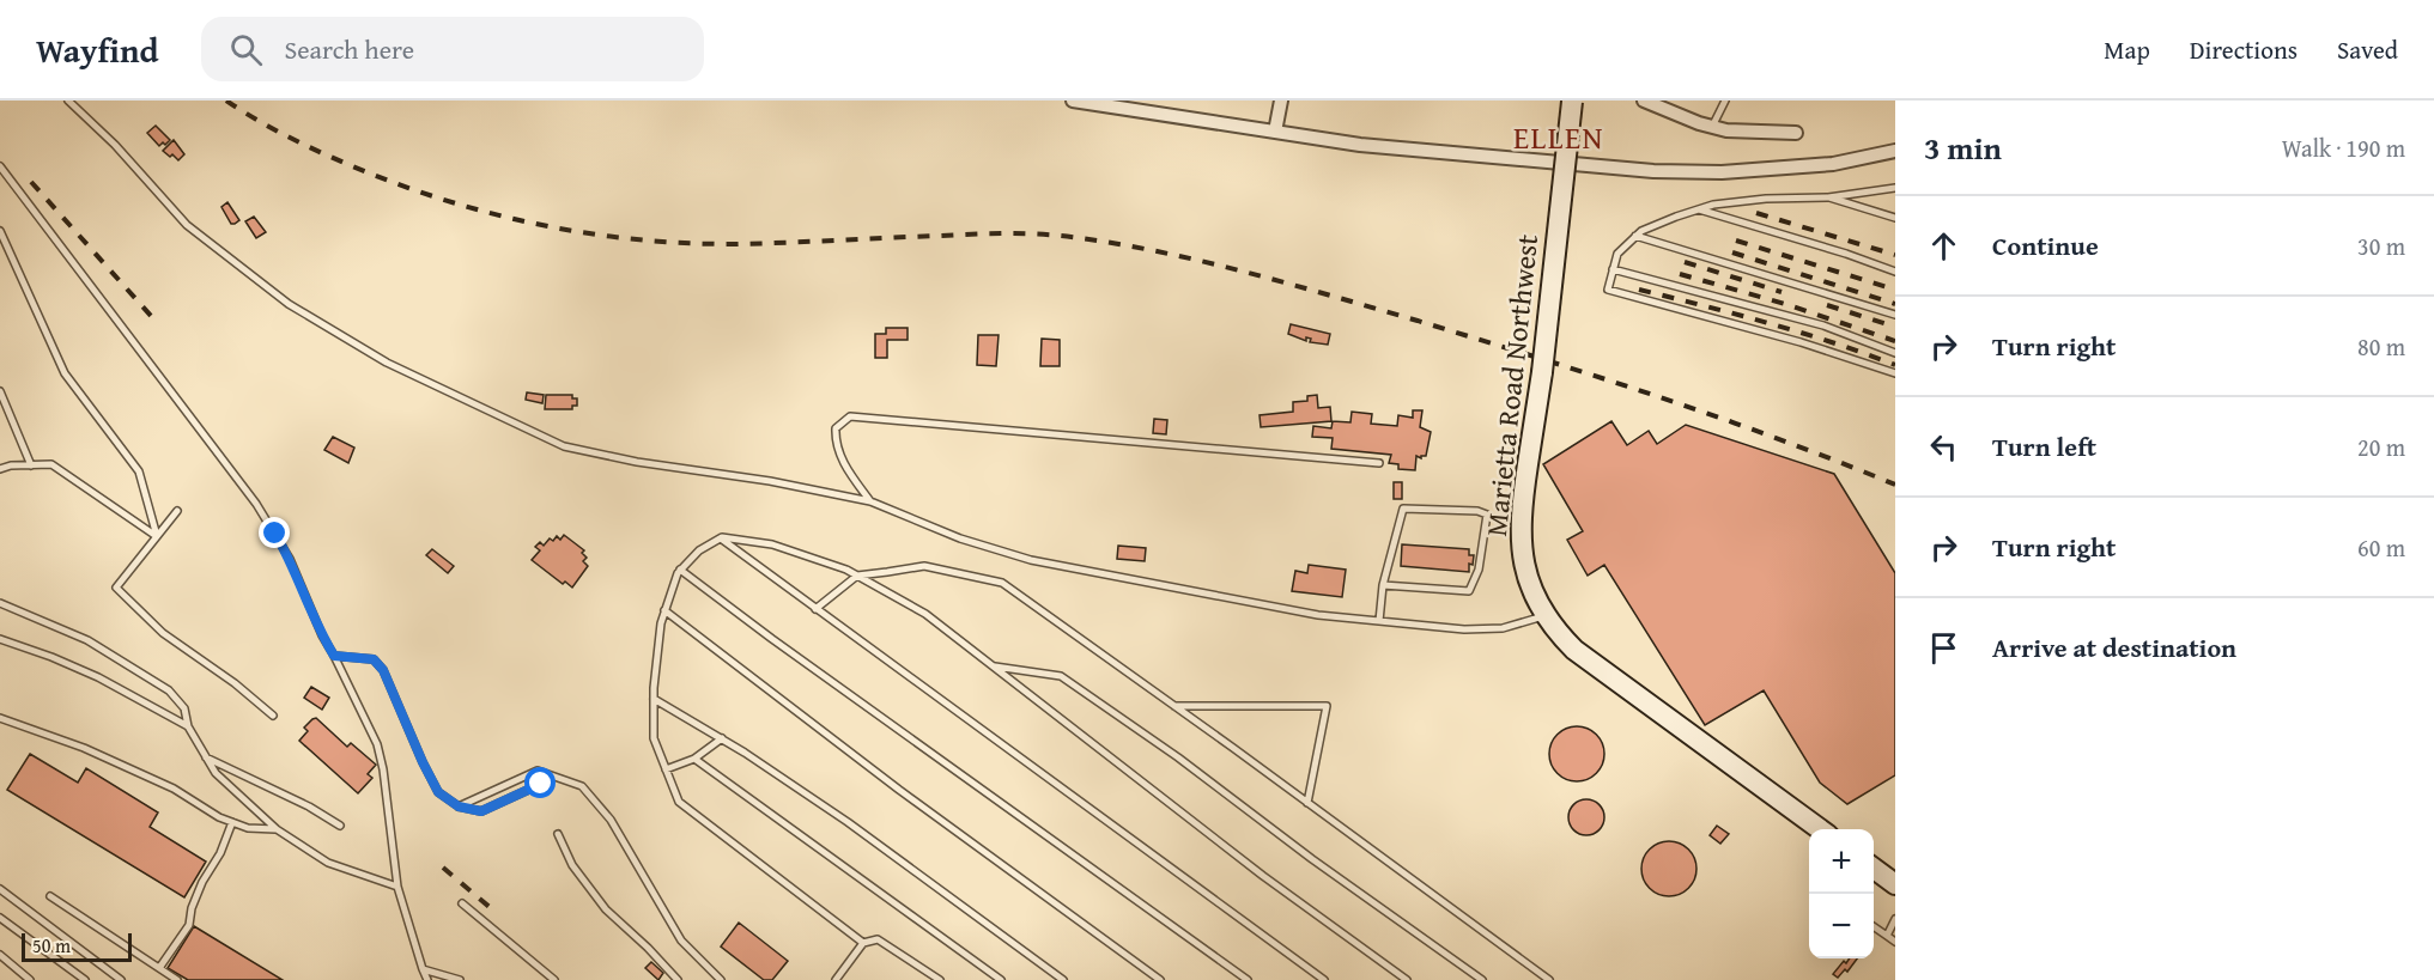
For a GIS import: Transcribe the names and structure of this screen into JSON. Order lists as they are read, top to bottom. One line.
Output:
{"streets":{"street":["Marietta Road Northwest"]},"districts":["ELLEN"],"scale_bar":"50 m","page":{"header":"Wayfind","search":"Search here","nav":["Map","Directions","Saved"],"heading":["3 min","Walk · 190 m"],"list":[["Continue","30 m"],["Turn right","80 m"],["Turn left","20 m"],["Turn right","60 m"],"Arrive at destination"],"map_buttons":["+","−"],"scale":"50 m"}}
